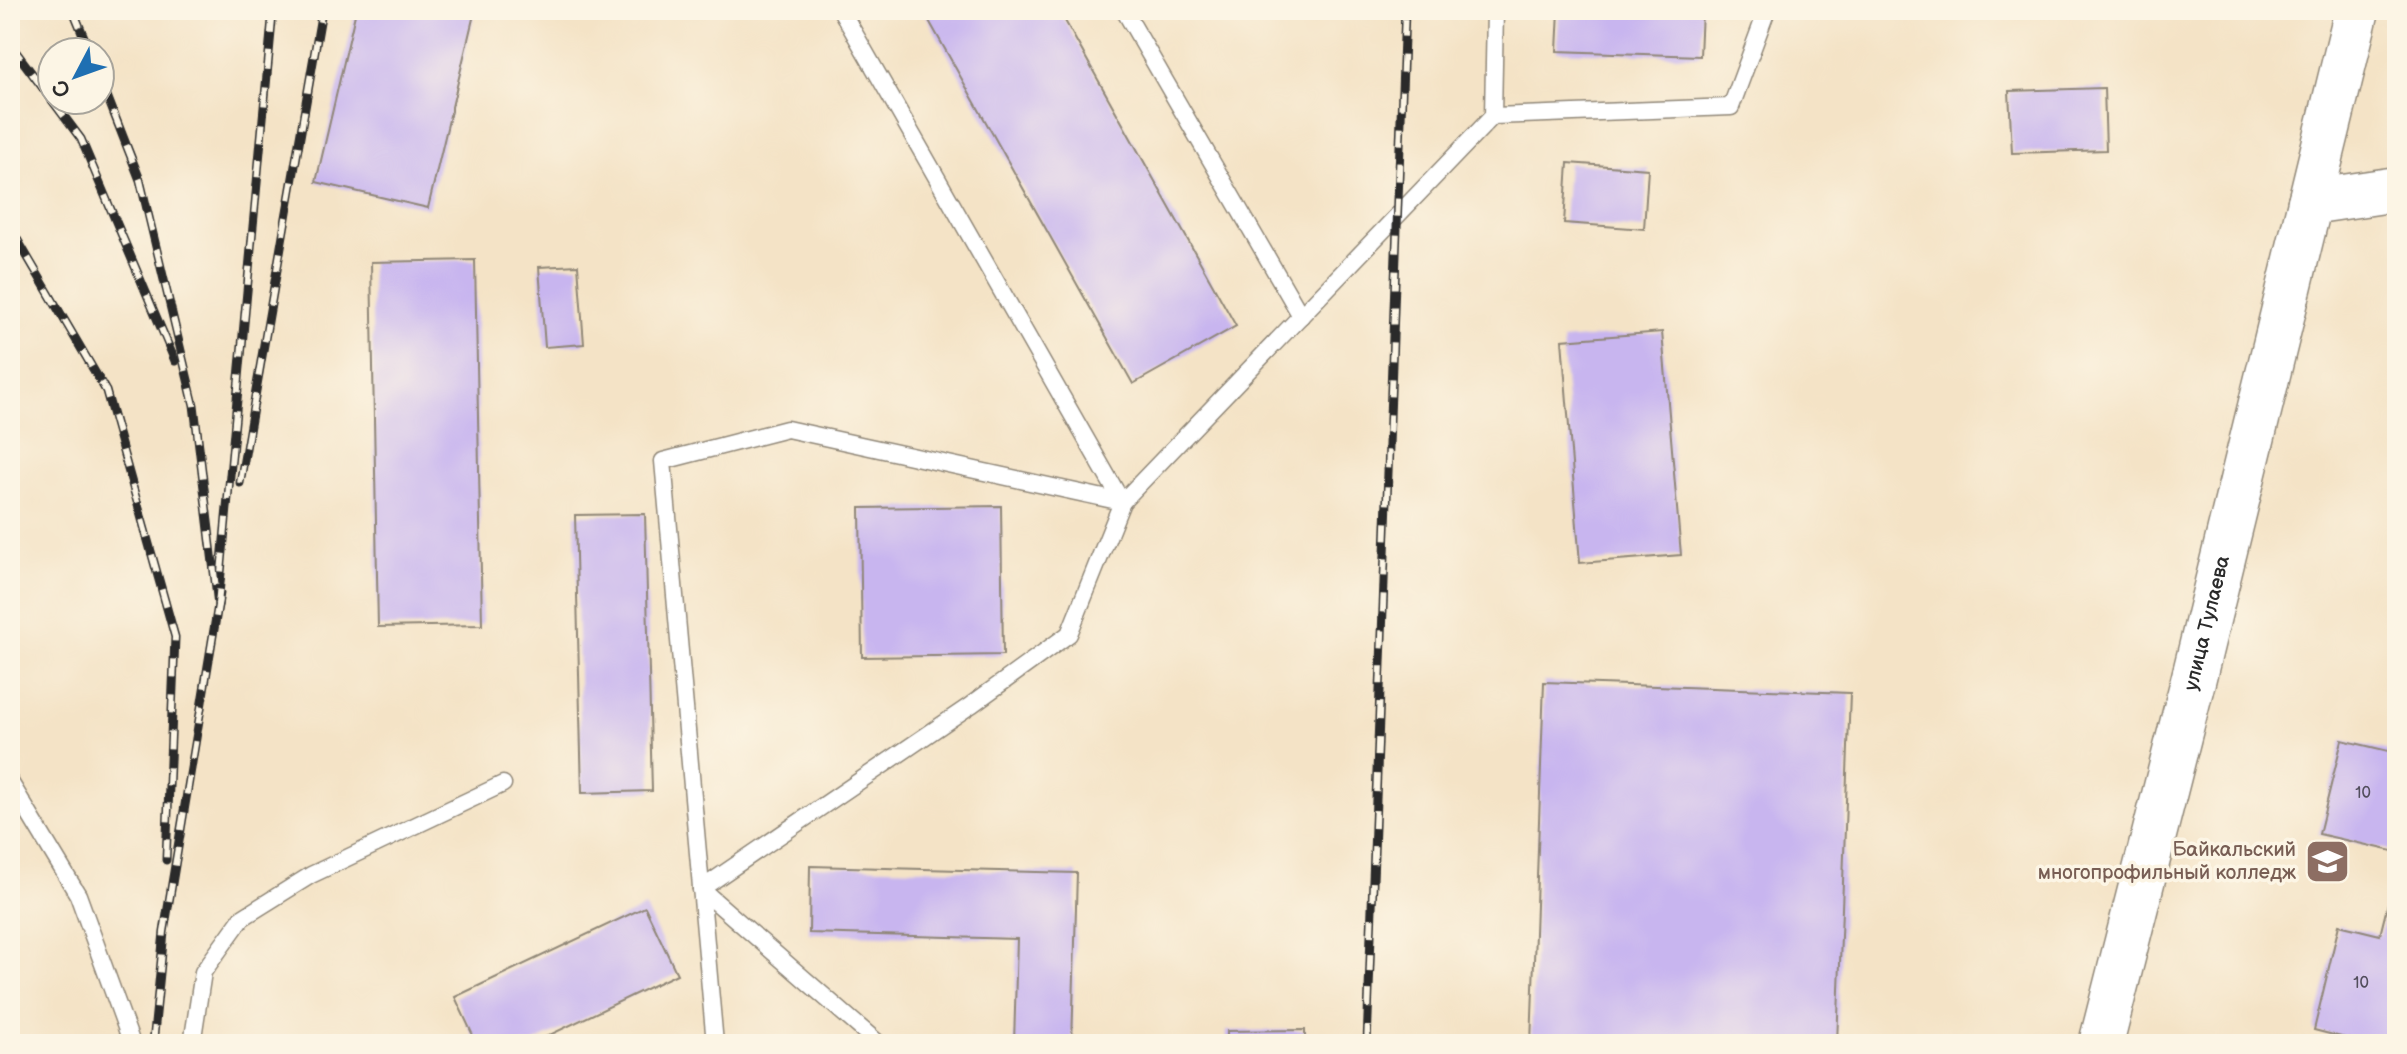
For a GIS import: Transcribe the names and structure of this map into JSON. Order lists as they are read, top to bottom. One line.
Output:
{"streets":{"main road":["улица Тулаева"]},"places":{"school or university":["Байкальский многопрофильный колледж"]},"house_numbers":["10","10"],"north":"bottom left"}
